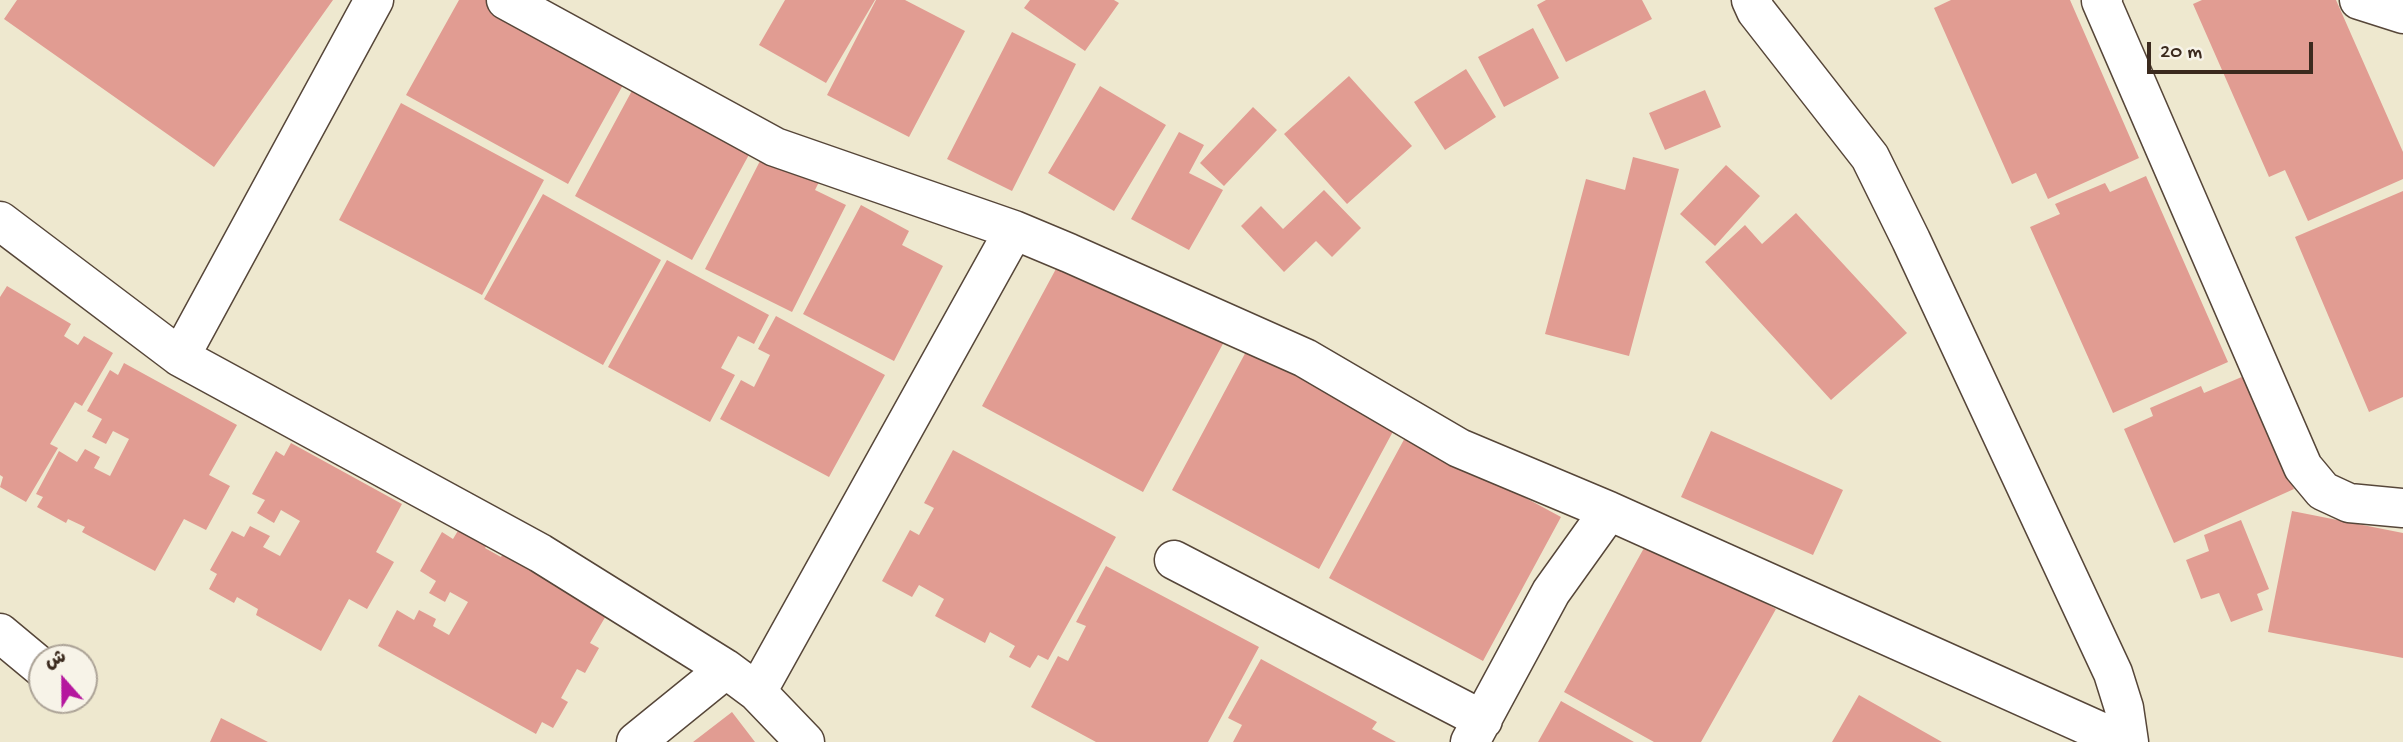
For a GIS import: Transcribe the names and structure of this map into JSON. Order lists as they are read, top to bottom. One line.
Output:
{"scale_bar":"20 m","north":"top"}
